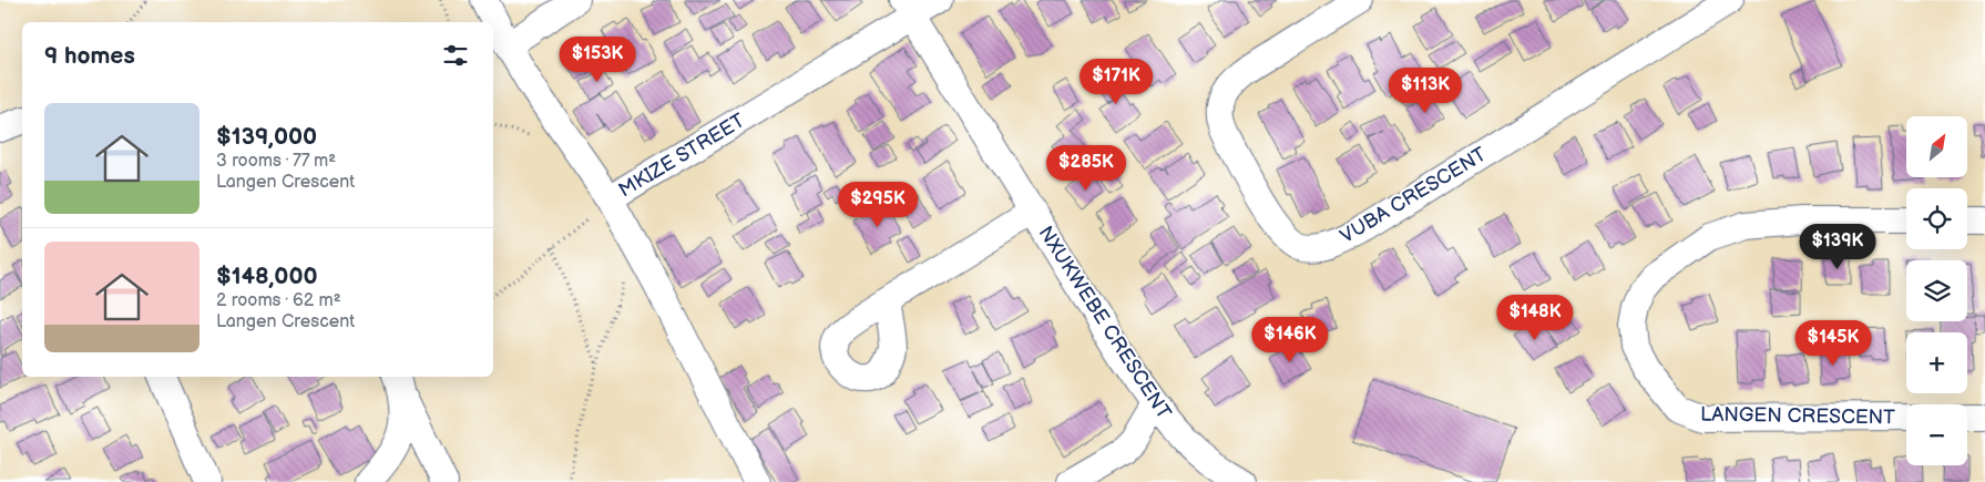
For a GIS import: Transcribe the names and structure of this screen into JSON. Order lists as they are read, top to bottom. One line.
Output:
{"streets":{"street":["MKIZE STREET","VUBA CRESCENT","NXUKWEBE CRESCENT","LANGEN CRESCENT"]},"crossings":[["MKIZE STREET","NXUKWEBE CRESCENT"]],"north":"top right","page":{"heading":"9 homes","price":["$153K","$171K","$113K","$285K","$295K","$139K","$148K","$146K","$145K"],"list":[{"name":"$139,000","note":"3 rooms · 77 m² · Langen Crescent"},{"name":"$148,000","note":"2 rooms · 62 m² · Langen Crescent"}],"map_buttons":["+","−"]}}
